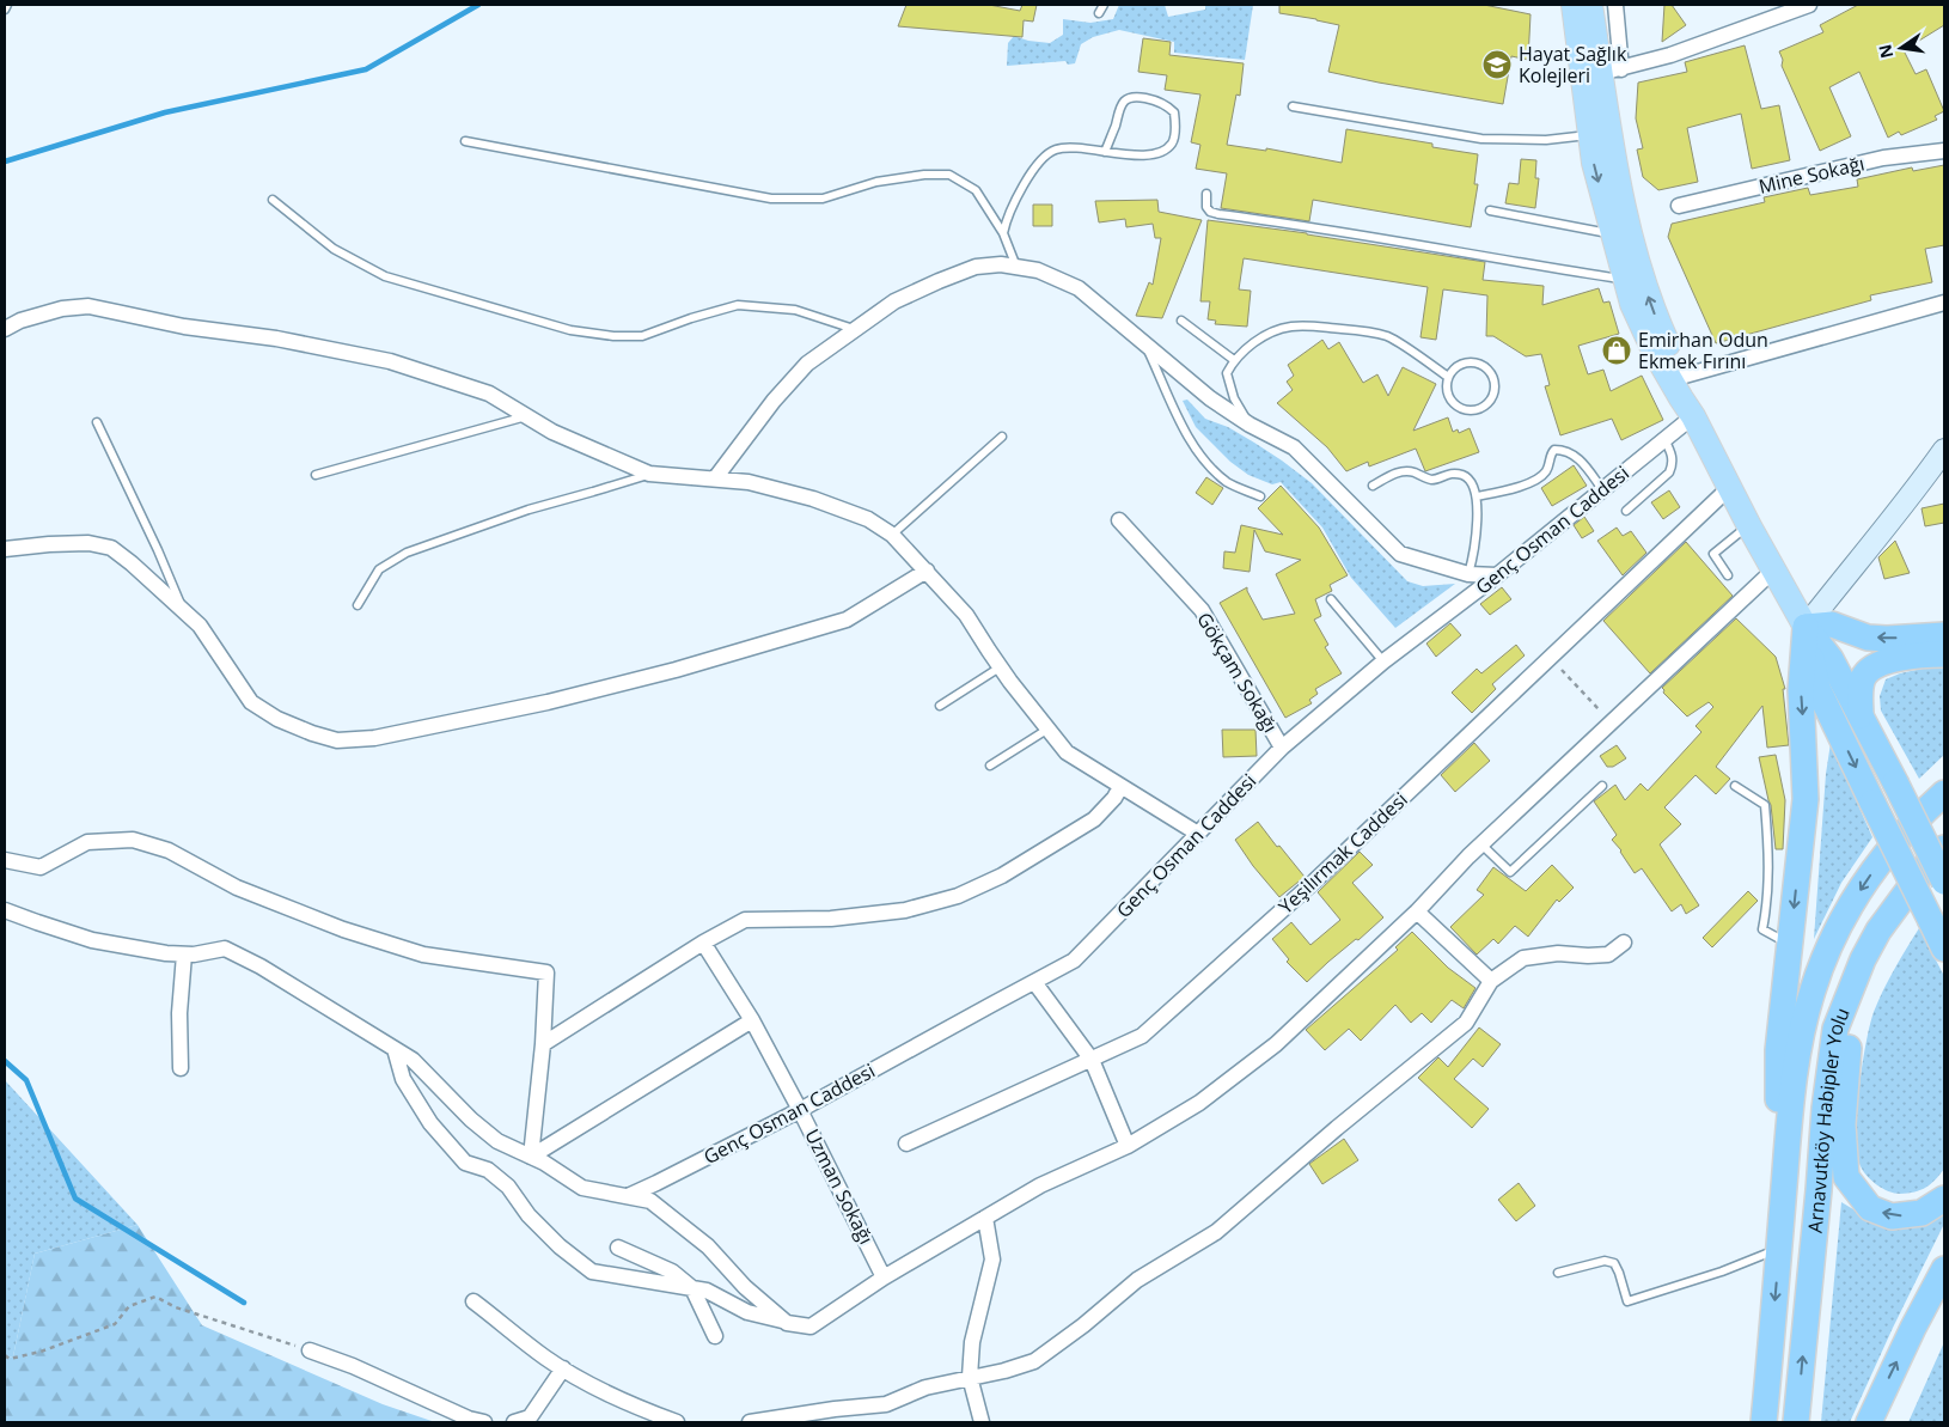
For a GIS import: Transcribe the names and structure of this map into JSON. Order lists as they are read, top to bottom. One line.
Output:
{"streets":{"highway":["Arnavutköy Habipler Yolu"],"street":["Mine Sokağı","Genç Osman Caddesi","Gökçam Sokağı","Yeşilırmak Caddesi","Uzman Sokağı"]},"crossings":[["Genç Osman Caddesi","Gökçam Sokağı"],["Genç Osman Caddesi","Uzman Sokağı"]],"places":{"school or university":["Hayat Sağlık Kolejleri"],"shop":["Emirhan Odun Ekmek Fırını"]},"north":"left"}
